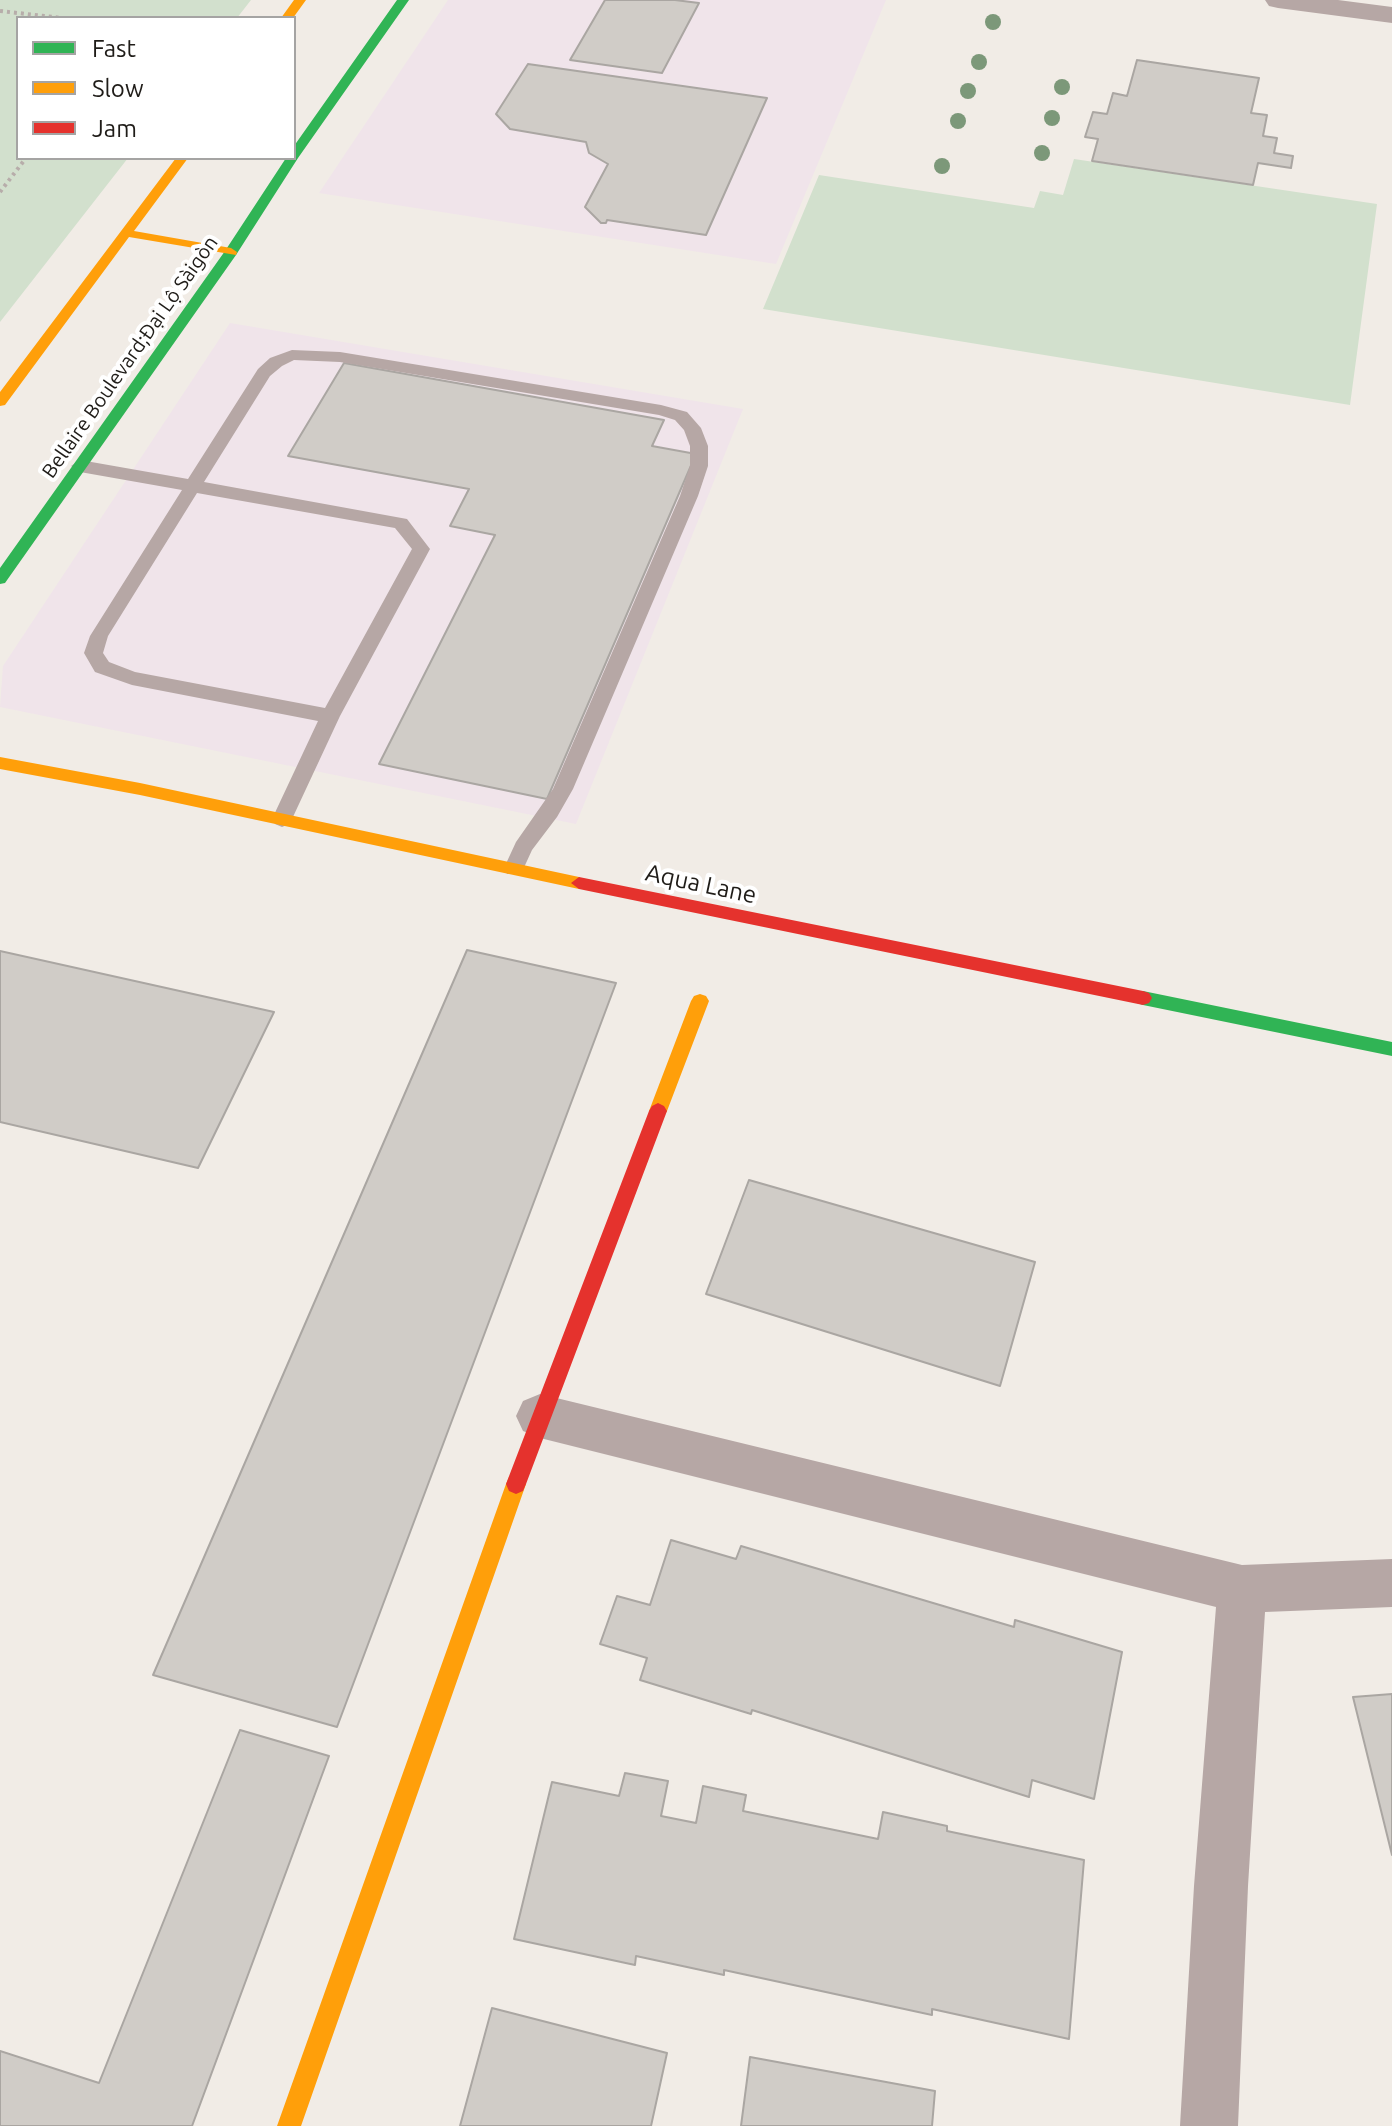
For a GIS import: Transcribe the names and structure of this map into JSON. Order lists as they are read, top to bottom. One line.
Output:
{"streets":{"street":["Bellaire Boulevard;Đại Lộ Sàigòn","Aqua Lane"]},"legend":["Fast","Slow","Jam"]}
